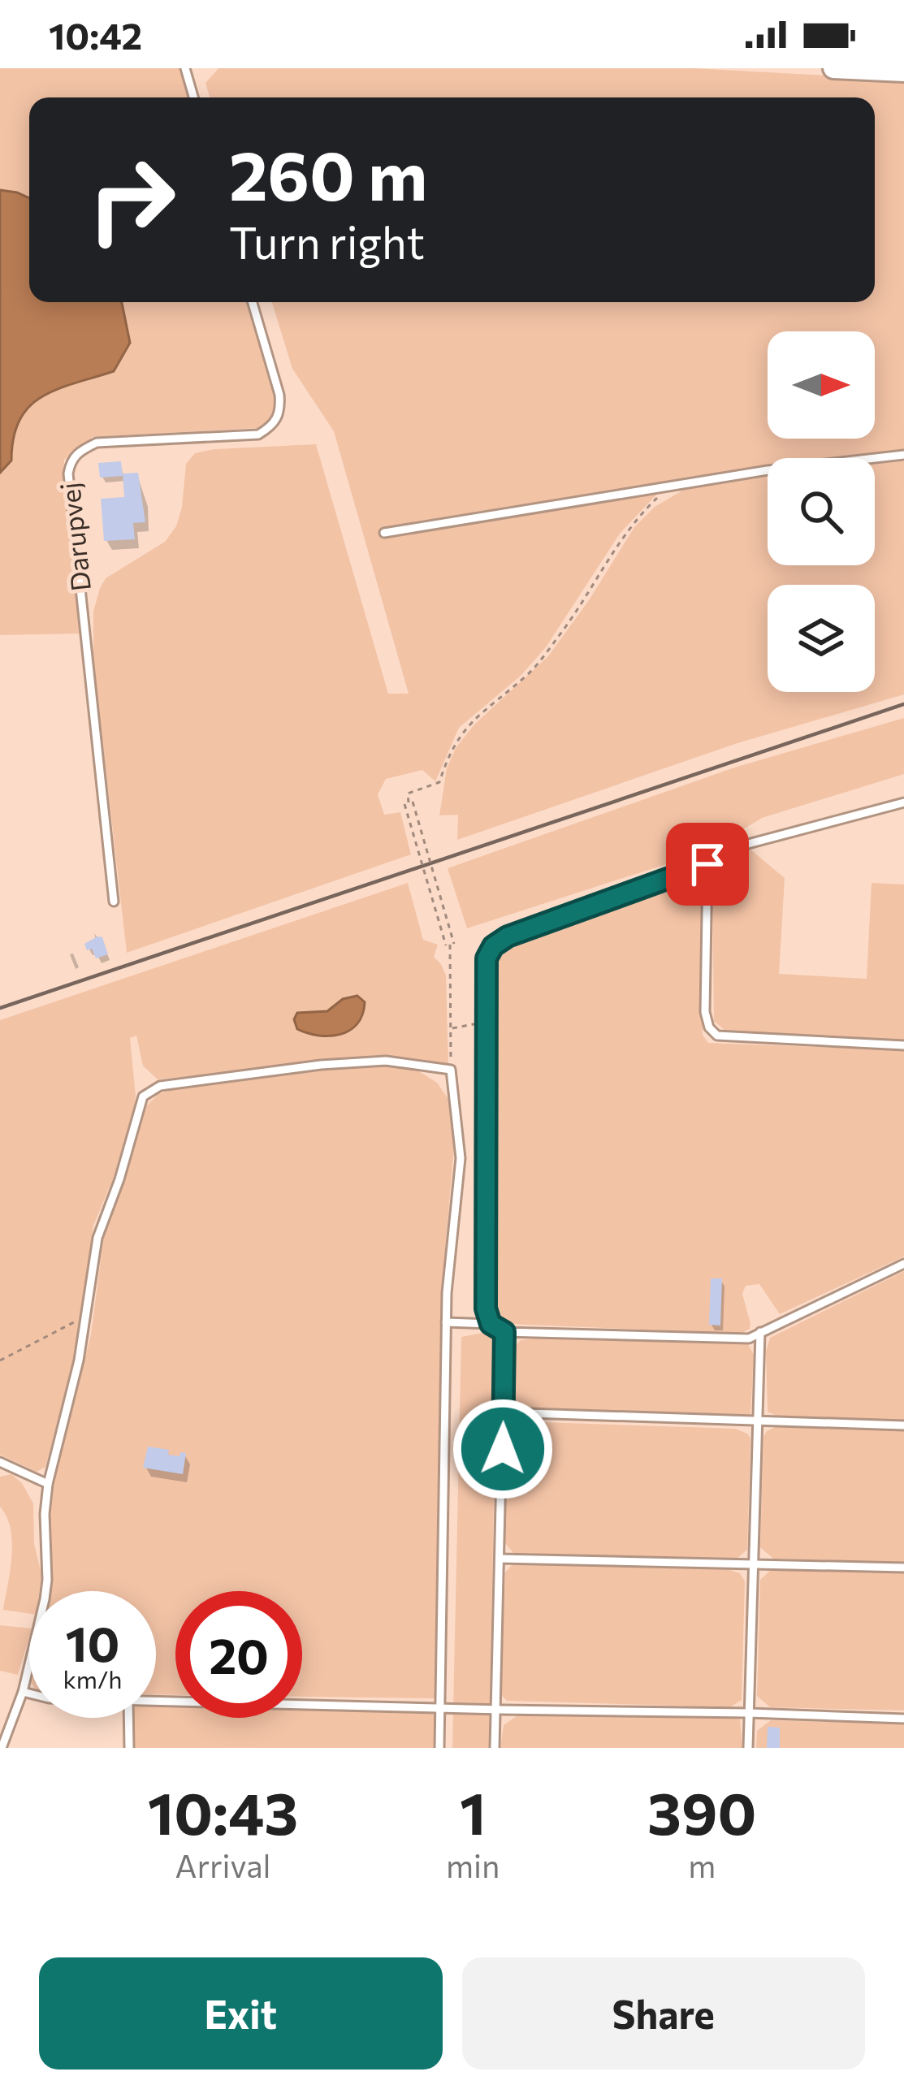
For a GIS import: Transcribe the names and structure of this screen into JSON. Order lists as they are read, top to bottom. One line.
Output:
{"streets":{"lane":["Darupvej"]},"north":"right","page":{"status":"10:42","turn":["260 m","Turn right"],"speed":"10 km/h","limit":"20","eta":["10:43","Arrival","1","min","390","m"],"buttons":["Exit","Share"]}}
